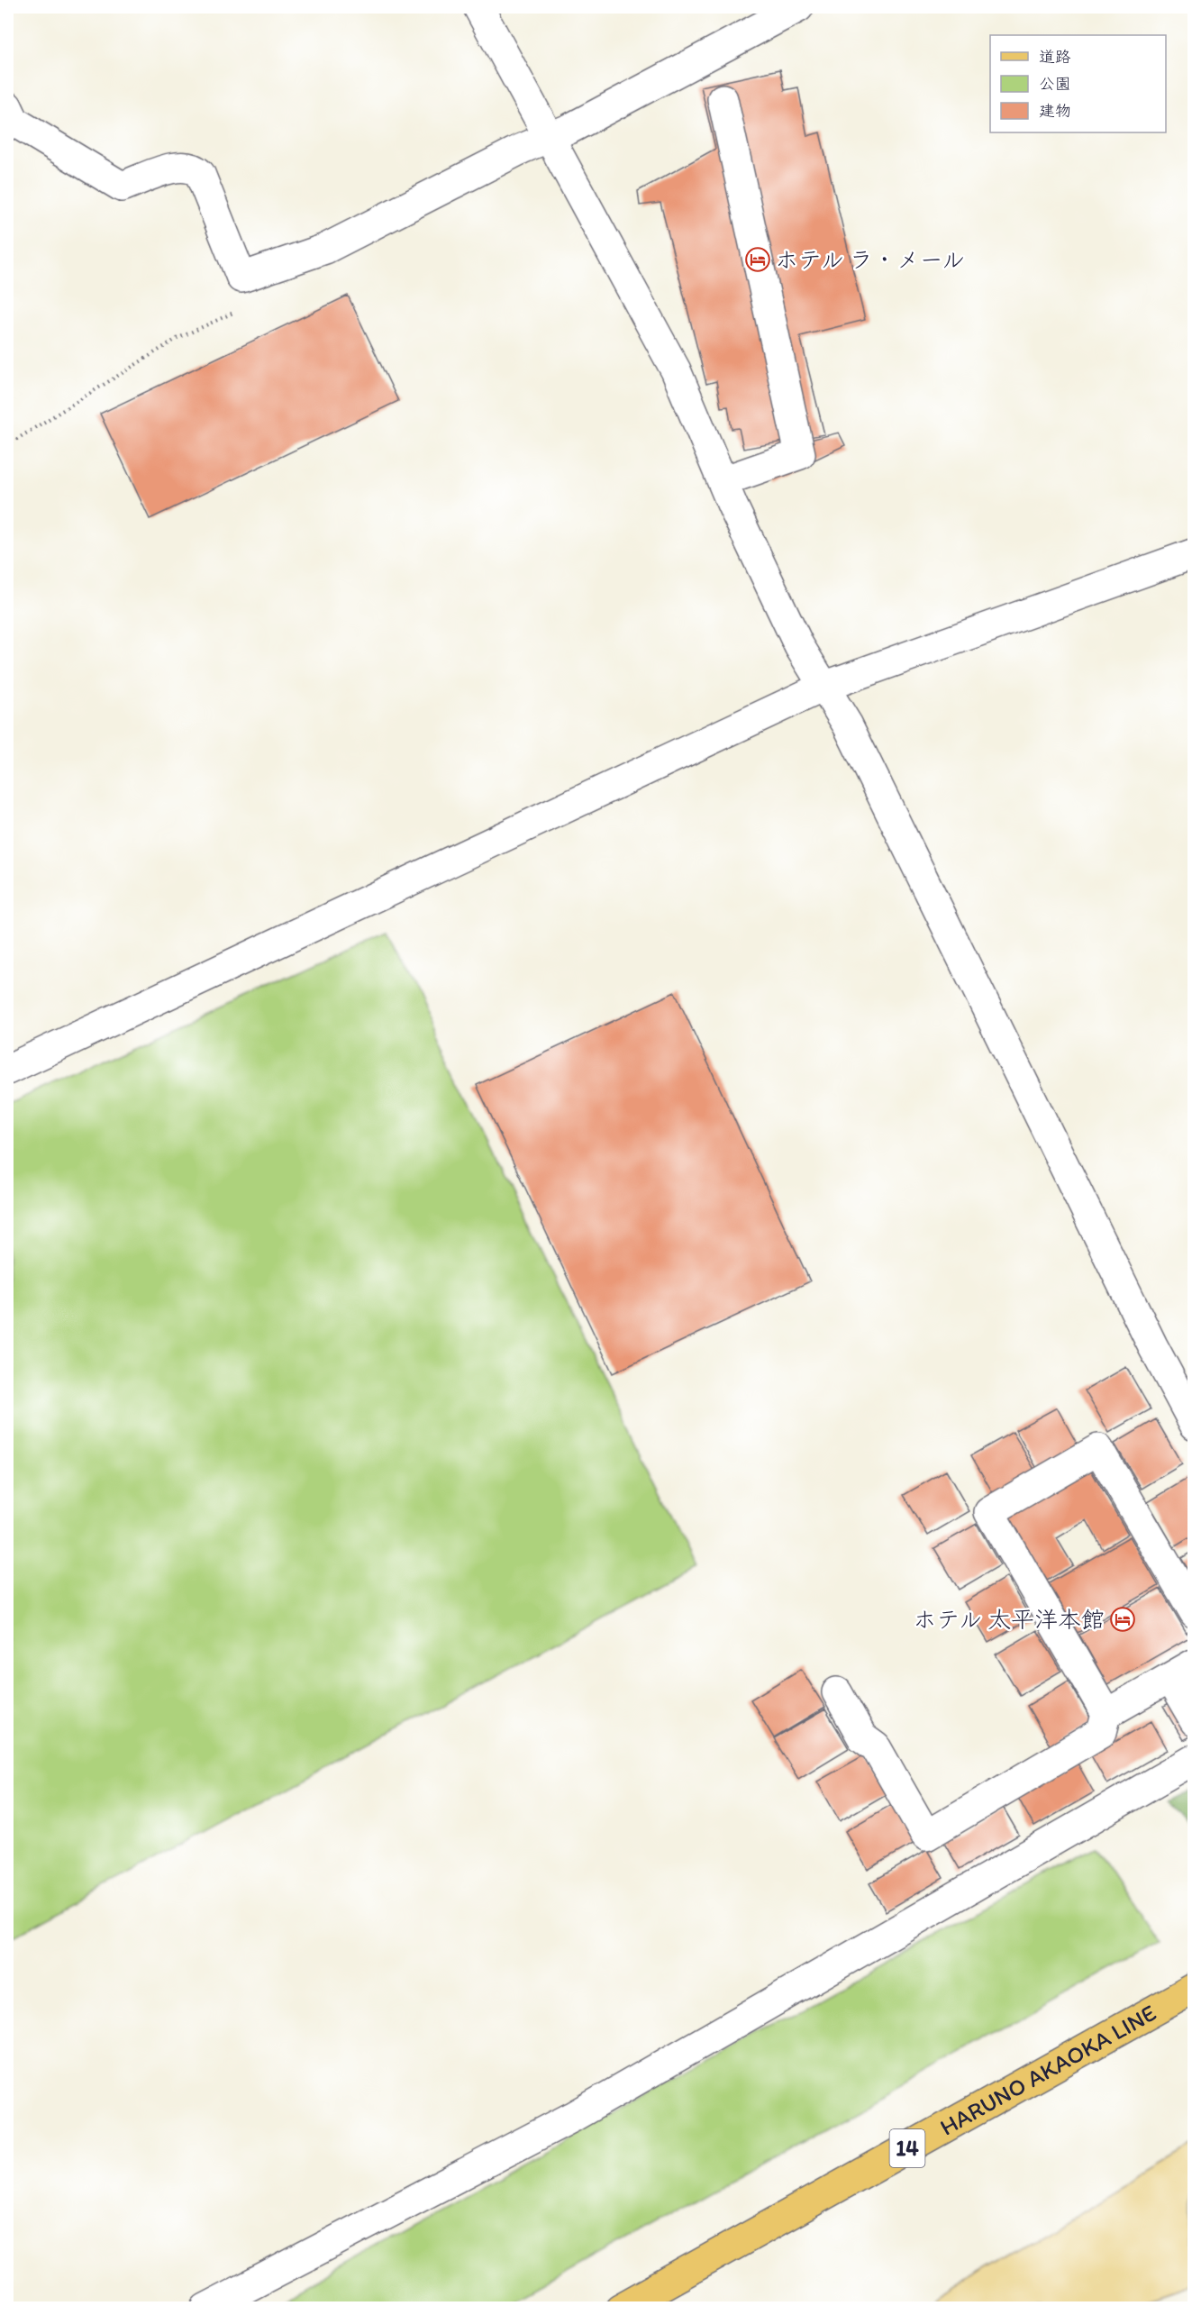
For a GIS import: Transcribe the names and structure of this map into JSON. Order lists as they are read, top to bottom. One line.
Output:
{"streets":{"main road":["HARUNO AKAOKA LINE","14"]},"places":{"hotel":["ホテル ラ・メール","ホテル 太平洋本館"]},"legend":["道路","公園","建物"]}
